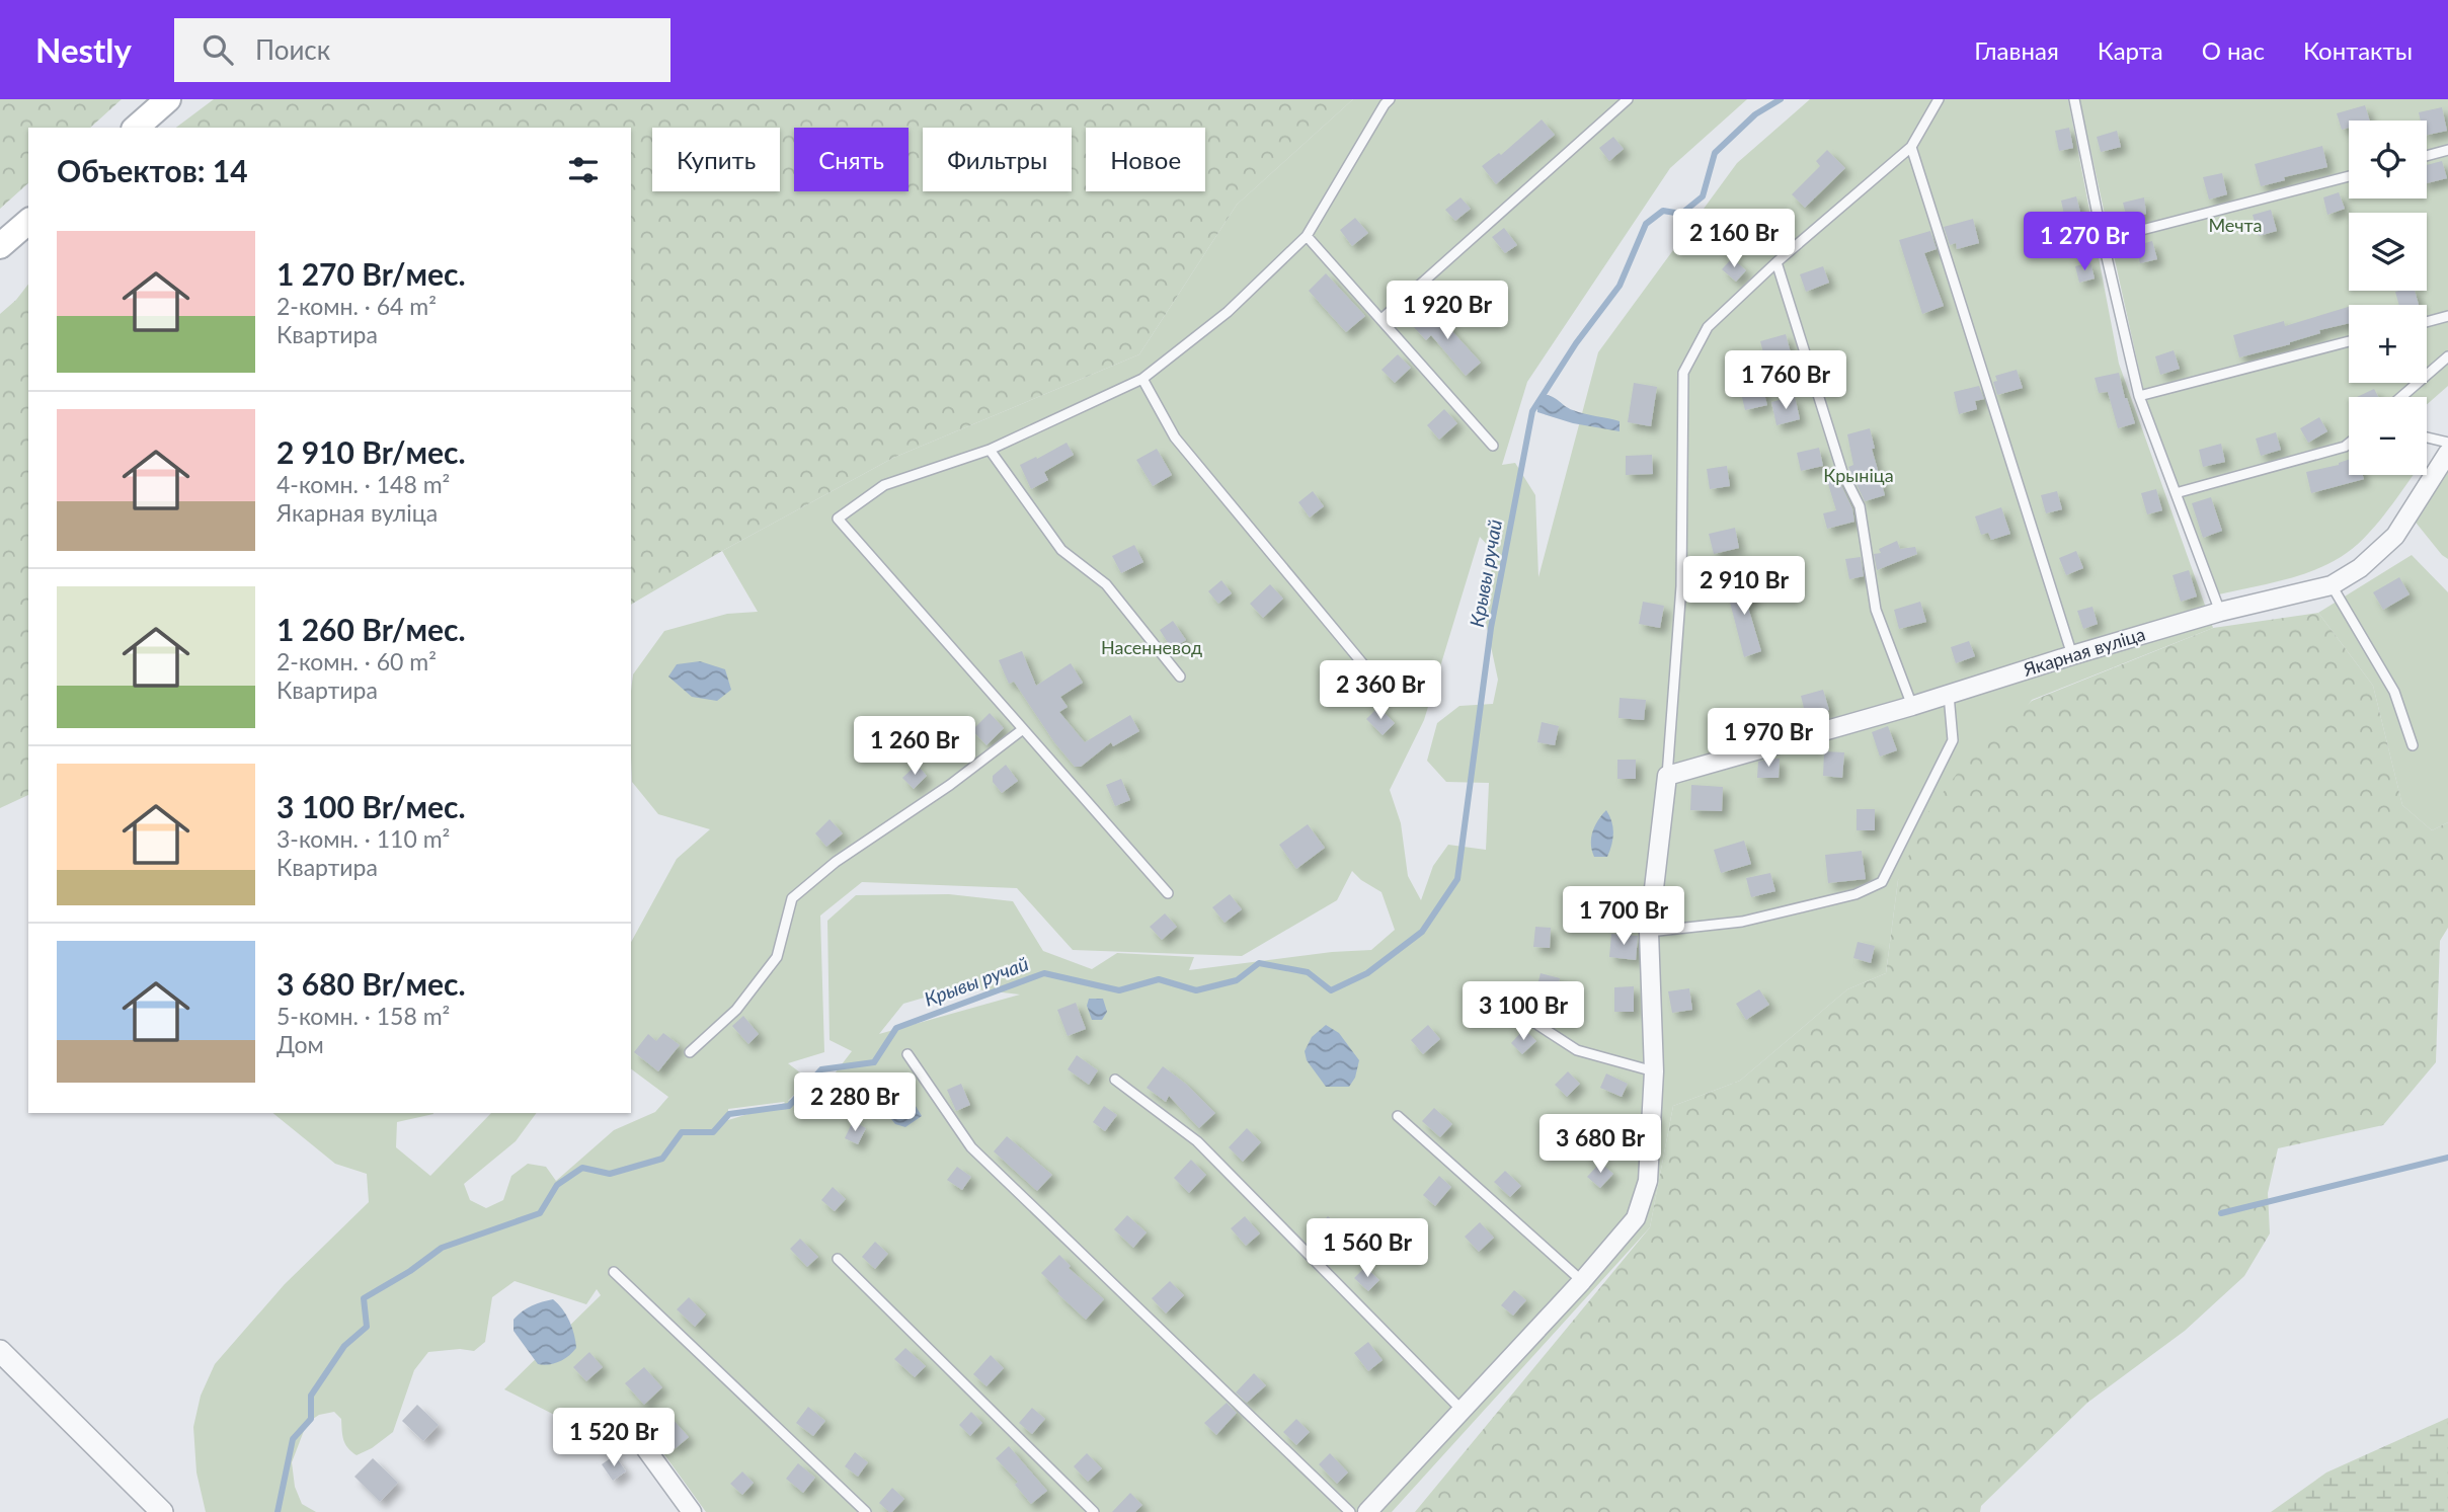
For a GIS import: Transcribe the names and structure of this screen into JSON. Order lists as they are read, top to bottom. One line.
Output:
{"streets":{"street":["Якарная вуліца"]},"water":["Крывы ручай"],"parks":["Мечта","Крыніца","Насенневод"],"page":{"header":"Nestly","search":"Поиск","nav":["Главная","Карта","О нас","Контакты"],"map_buttons":["+","−"],"chip":["Купить","Снять","Фильтры","Новое"],"heading":"Объектов: 14","price":["2 160 Br","1 270 Br","1 920 Br","1 760 Br","2 910 Br","2 360 Br","1 970 Br","1 260 Br","1 700 Br","3 100 Br","2 280 Br","3 680 Br","1 560 Br","1 520 Br"],"list":[{"name":"1 270 Br/мес.","note":"2-комн. · 64 m² · Квартира"},{"name":"2 910 Br/мес.","note":"4-комн. · 148 m² · Якарная вуліца"},{"name":"1 260 Br/мес.","note":"2-комн. · 60 m² · Квартира"},{"name":"3 100 Br/мес.","note":"3-комн. · 110 m² · Квартира"},{"name":"3 680 Br/мес.","note":"5-комн. · 158 m² · Дом"}]}}
